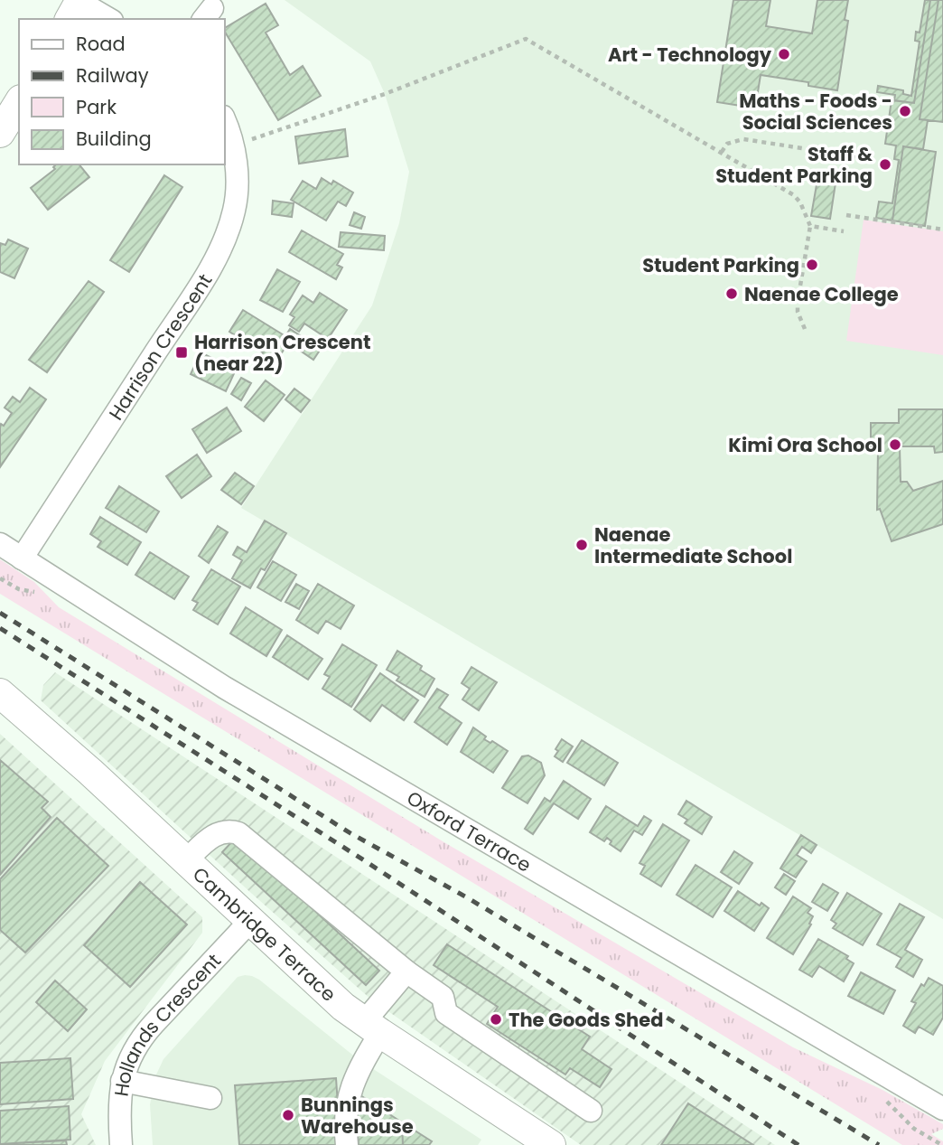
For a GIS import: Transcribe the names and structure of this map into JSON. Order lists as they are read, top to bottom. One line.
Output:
{"streets":{"main road":["Cambridge Terrace"],"street":["Harrison Crescent","Oxford Terrace","Hollands Crescent"]},"crossings":[["Harrison Crescent","Oxford Terrace"],["Cambridge Terrace","Hollands Crescent"]],"places":{"other":["Art - Technology","Maths - Foods - Social Sciences","Staff & Student Parking","Student Parking","Naenae College","Kimi Ora School","Naenae Intermediate School","The Goods Shed","Bunnings Warehouse"],"transit":["Harrison Crescent (near 22)"]},"legend":["Road","Railway","Park","Building"]}
